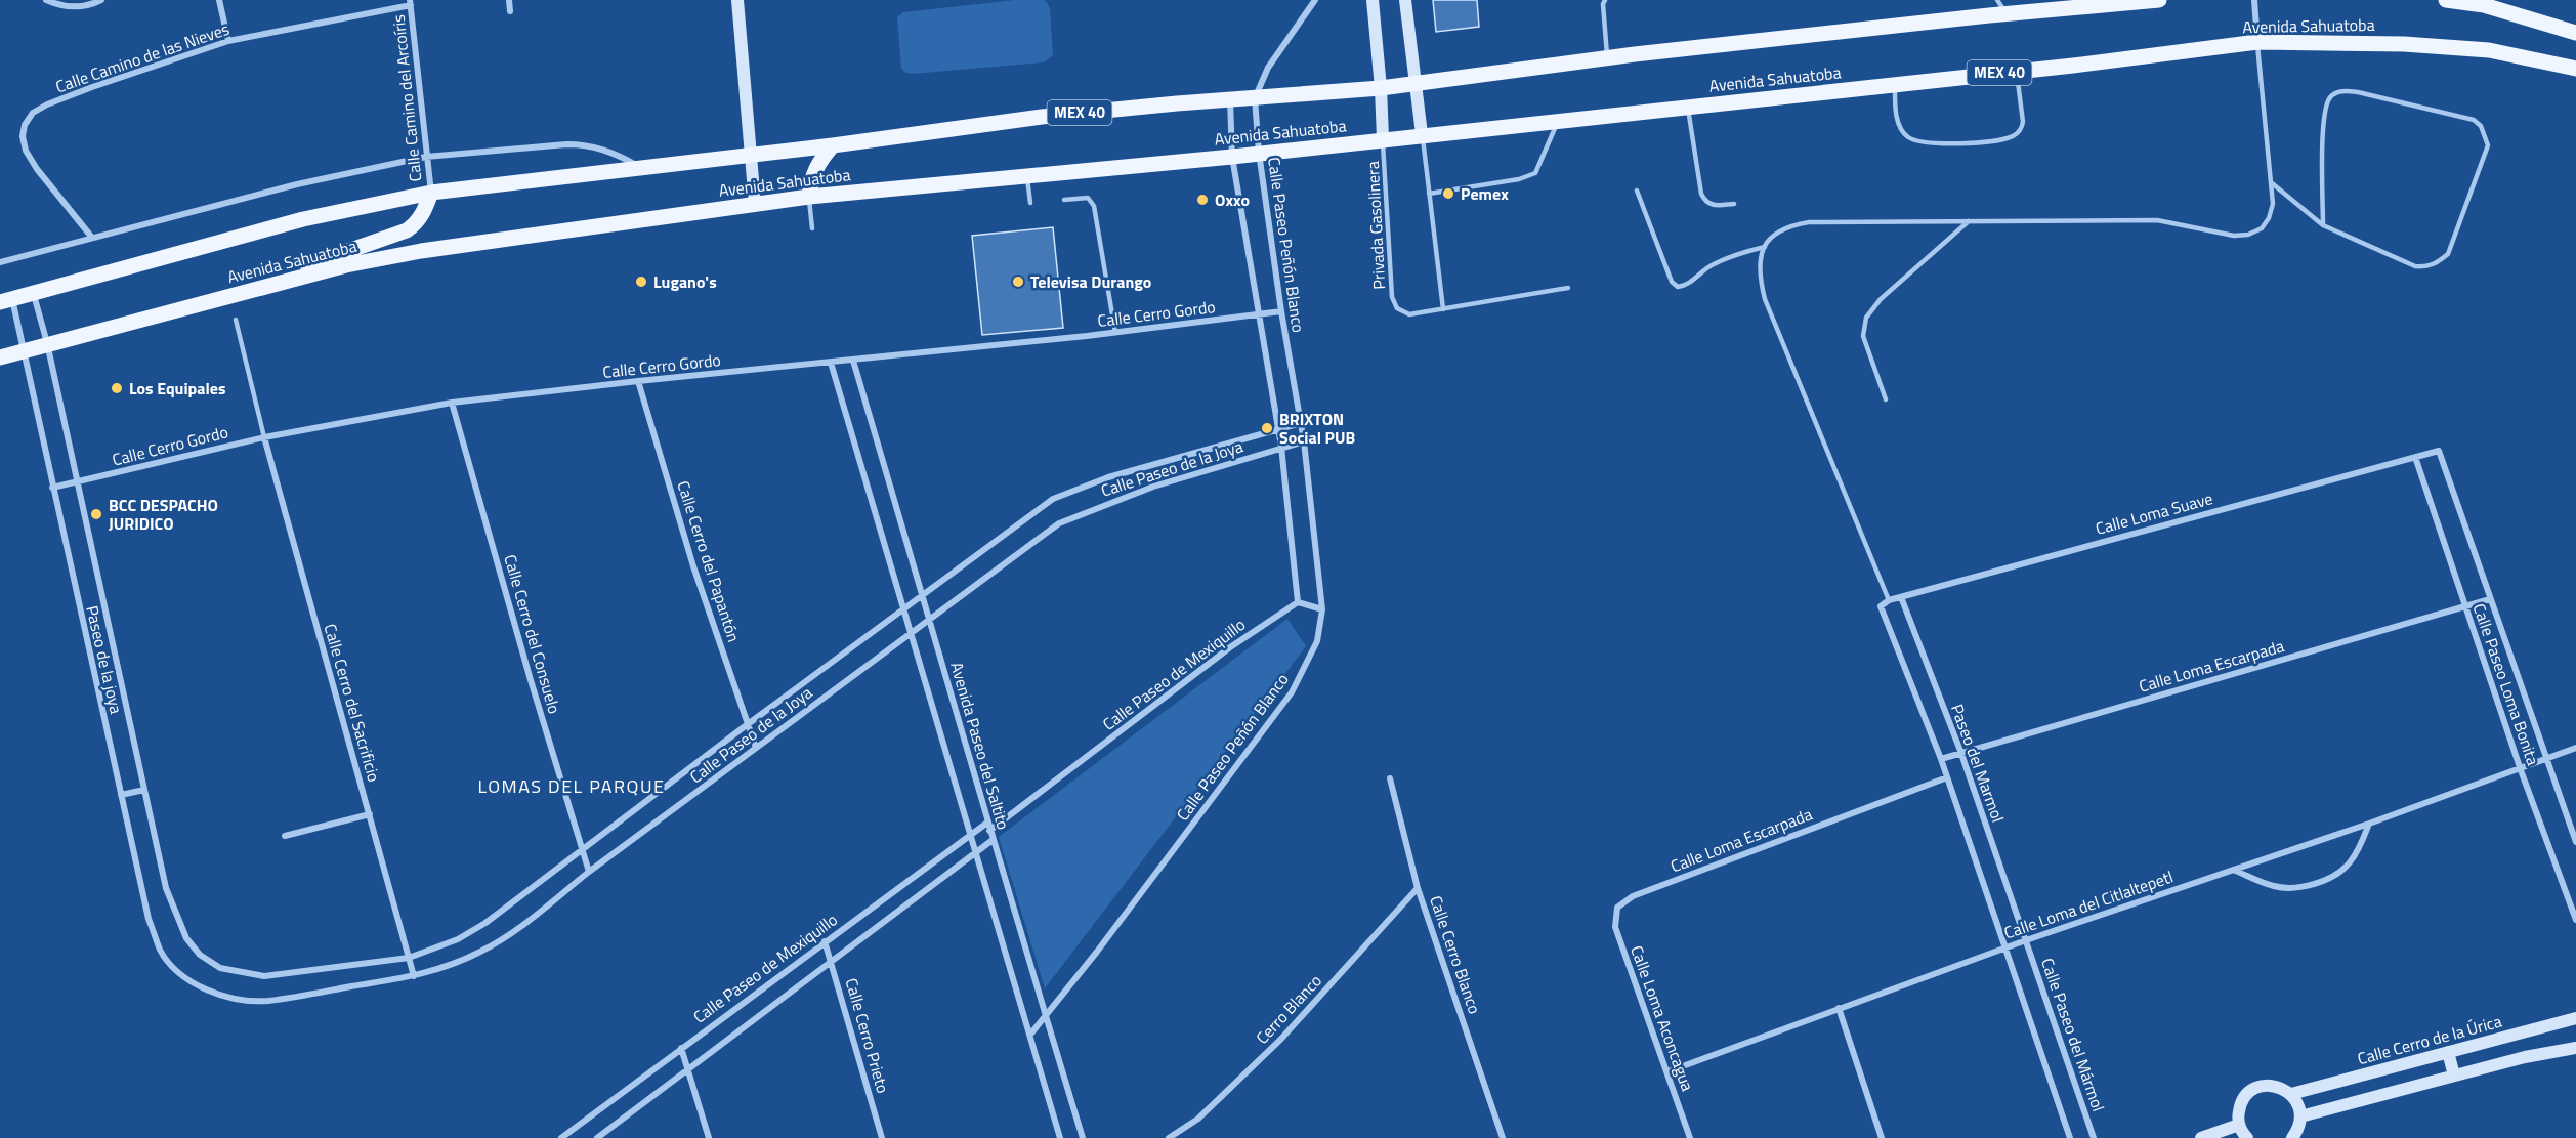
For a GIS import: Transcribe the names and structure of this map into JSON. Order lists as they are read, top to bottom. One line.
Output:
{"streets":{"main road":["Avenida Sahuatoba","MEX 40"],"street":["Calle Camino de las Nieves","Calle Camino del Arcoíris","Calle Paseo Peñón Blanco","Calle Cerro Gordo","Calle Paseo de la Joya","Calle Loma Suave","Calle Cerro del Papantón","Calle Cerro del Consuelo","Paseo de la joya","Calle Loma Escarpada","Calle Paseo de Mexiquillo","Calle Paseo Loma Bonita","Calle Cerro del Sacrificio","Avenida Paseo del Saltito","Paseo del Marmol","Calle Loma del Citlaltepetl","Calle Cerro Blanco","Cerro Blanco","Calle Loma Aconcagua","Calle Paseo del Mármol","Calle Cerro Prieto","Calle Cerro de la Úrica"],"lane":["Privada Gasolinera"]},"crossings":[["Avenida Sahuatoba","Calle Camino del Arcoíris"],["Avenida Sahuatoba","Privada Gasolinera"],["Avenida Sahuatoba","Calle Paseo Peñón Blanco"],["Avenida Sahuatoba","Paseo de la joya"],["Calle Camino de las Nieves","Calle Camino del Arcoíris"],["Calle Paseo Peñón Blanco","Calle Cerro Gordo"],["Calle Paseo Peñón Blanco","Calle Paseo de la Joya"],["Calle Paseo Peñón Blanco","Avenida Paseo del Saltito"],["Calle Cerro Gordo","Calle Cerro del Papantón"],["Calle Cerro Gordo","Calle Cerro del Consuelo"],["Calle Cerro Gordo","Paseo de la joya"],["Calle Cerro Gordo","Calle Cerro del Sacrificio"],["Calle Cerro Gordo","Avenida Paseo del Saltito"],["Calle Paseo de la Joya","Calle Cerro del Papantón"],["Calle Paseo de la Joya","Calle Cerro del Consuelo"],["Calle Paseo de la Joya","Paseo de la joya"],["Calle Paseo de la Joya","Calle Cerro del Sacrificio"],["Calle Paseo de la Joya","Avenida Paseo del Saltito"],["Calle Loma Suave","Calle Paseo Loma Bonita"],["Calle Loma Suave","Paseo del Marmol"],["Calle Loma Escarpada","Calle Paseo Loma Bonita"],["Calle Loma Escarpada","Paseo del Marmol"],["Calle Loma Escarpada","Calle Loma Aconcagua"],["Calle Paseo de Mexiquillo","Avenida Paseo del Saltito"],["Calle Paseo de Mexiquillo","Calle Cerro Prieto"],["Calle Paseo Loma Bonita","Calle Loma del Citlaltepetl"],["Paseo del Marmol","Calle Loma del Citlaltepetl"],["Paseo del Marmol","Calle Paseo del Mármol"],["Calle Loma del Citlaltepetl","Calle Loma Aconcagua"],["Calle Loma del Citlaltepetl","Calle Paseo del Mármol"],["Calle Cerro Blanco","Cerro Blanco"]],"districts":["LOMAS DEL PARQUE"],"places":["Pemex","Oxxo","Lugano's","Televisa Durango","Los Equipales","BRIXTON Social PUB","BCC DESPACHO JURIDICO"]}
